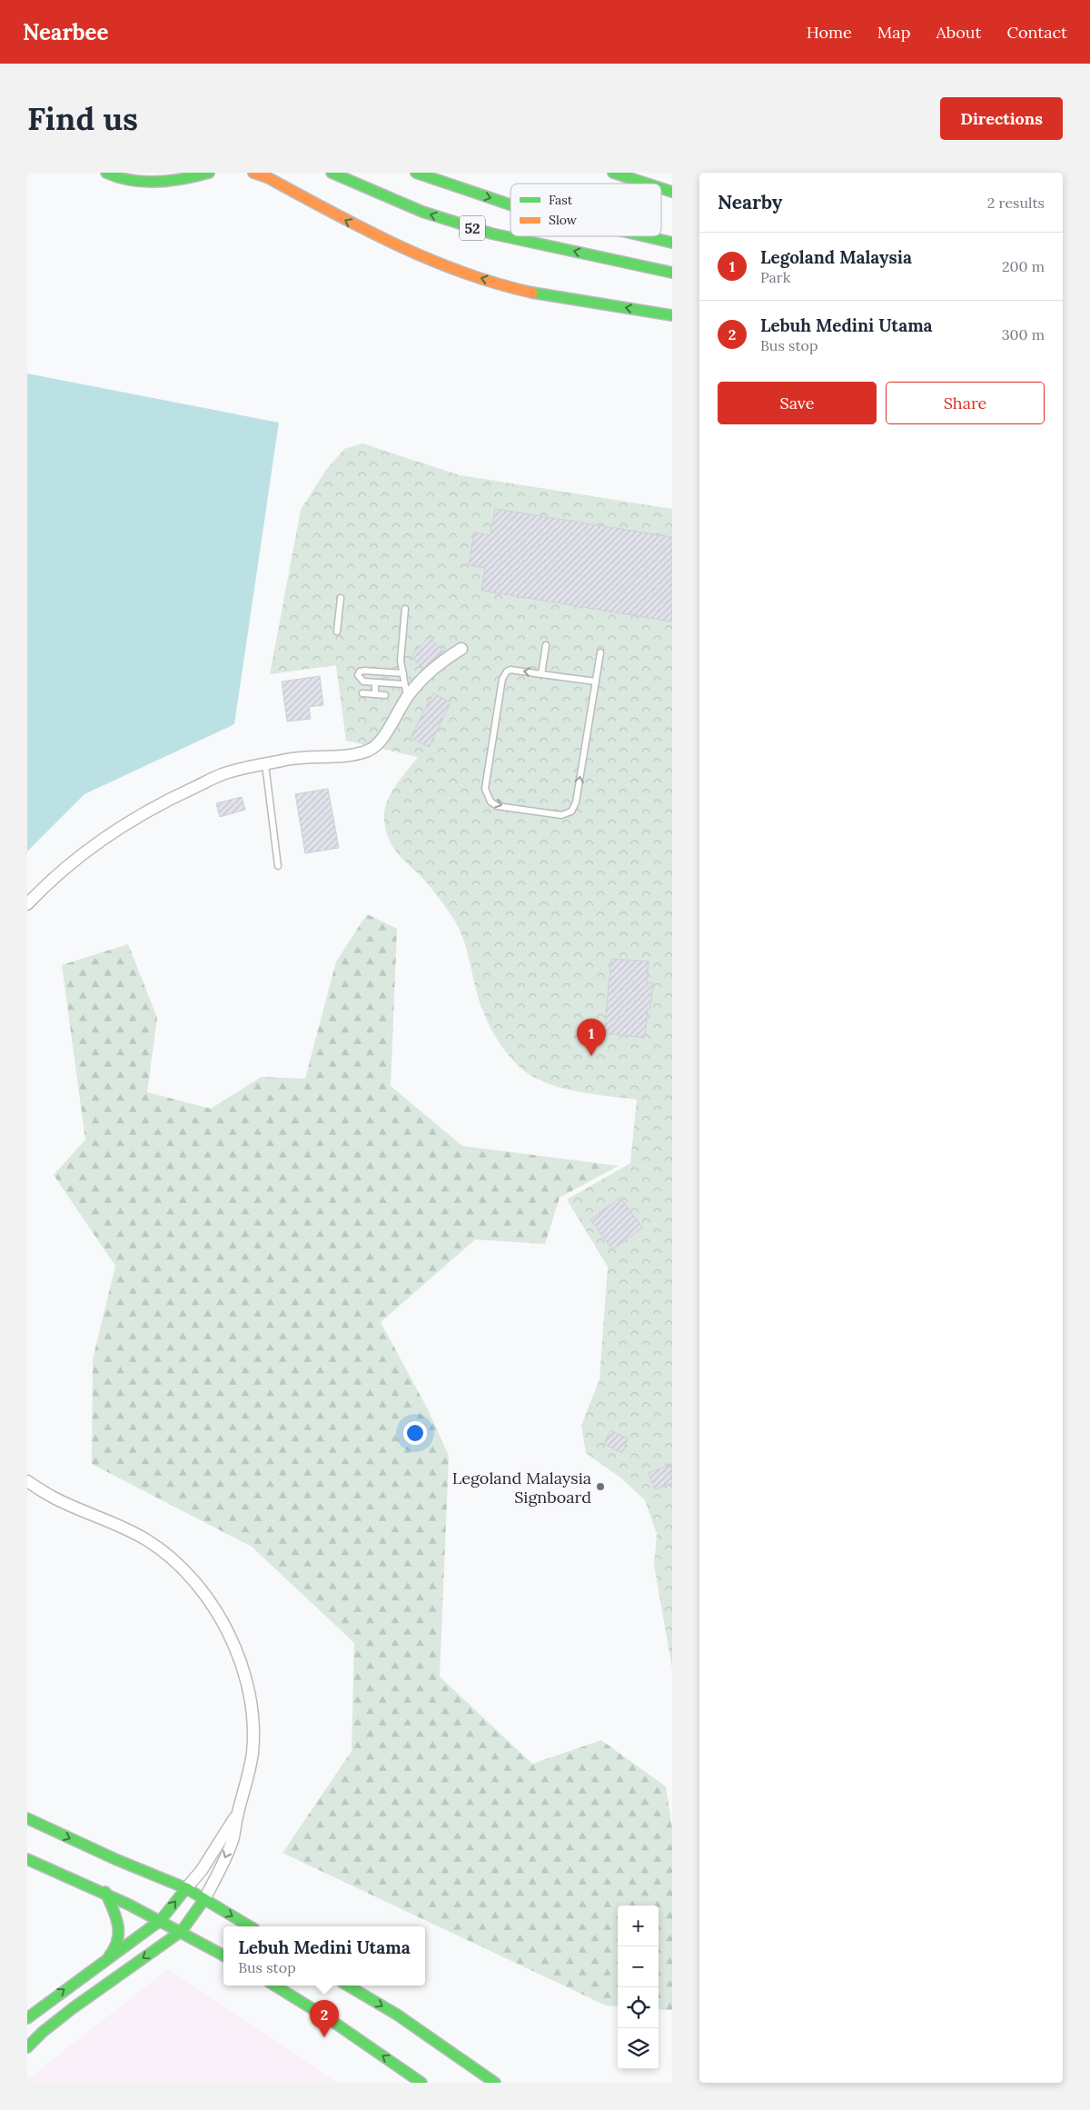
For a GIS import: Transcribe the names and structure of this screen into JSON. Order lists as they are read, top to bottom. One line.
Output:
{"streets":{"main road":["52"]},"places":["Legoland Malaysia Signboard"],"legend":["Fast","Slow"],"page":{"header":"Nearbee","nav":["Home","Map","About","Contact"],"buttons":["Directions",["Save","Share"]],"title":"Find us","heading":["Nearby","2 results"],"list":[{"mark":"1","name":"Legoland Malaysia","note":"Park","value":"200 m"},{"mark":"2","name":"Lebuh Medini Utama","note":"Bus stop","value":"300 m"}],"pins":["1","2"],"map_buttons":["+","−"],"popup":["Lebuh Medini Utama","Bus stop"]}}
